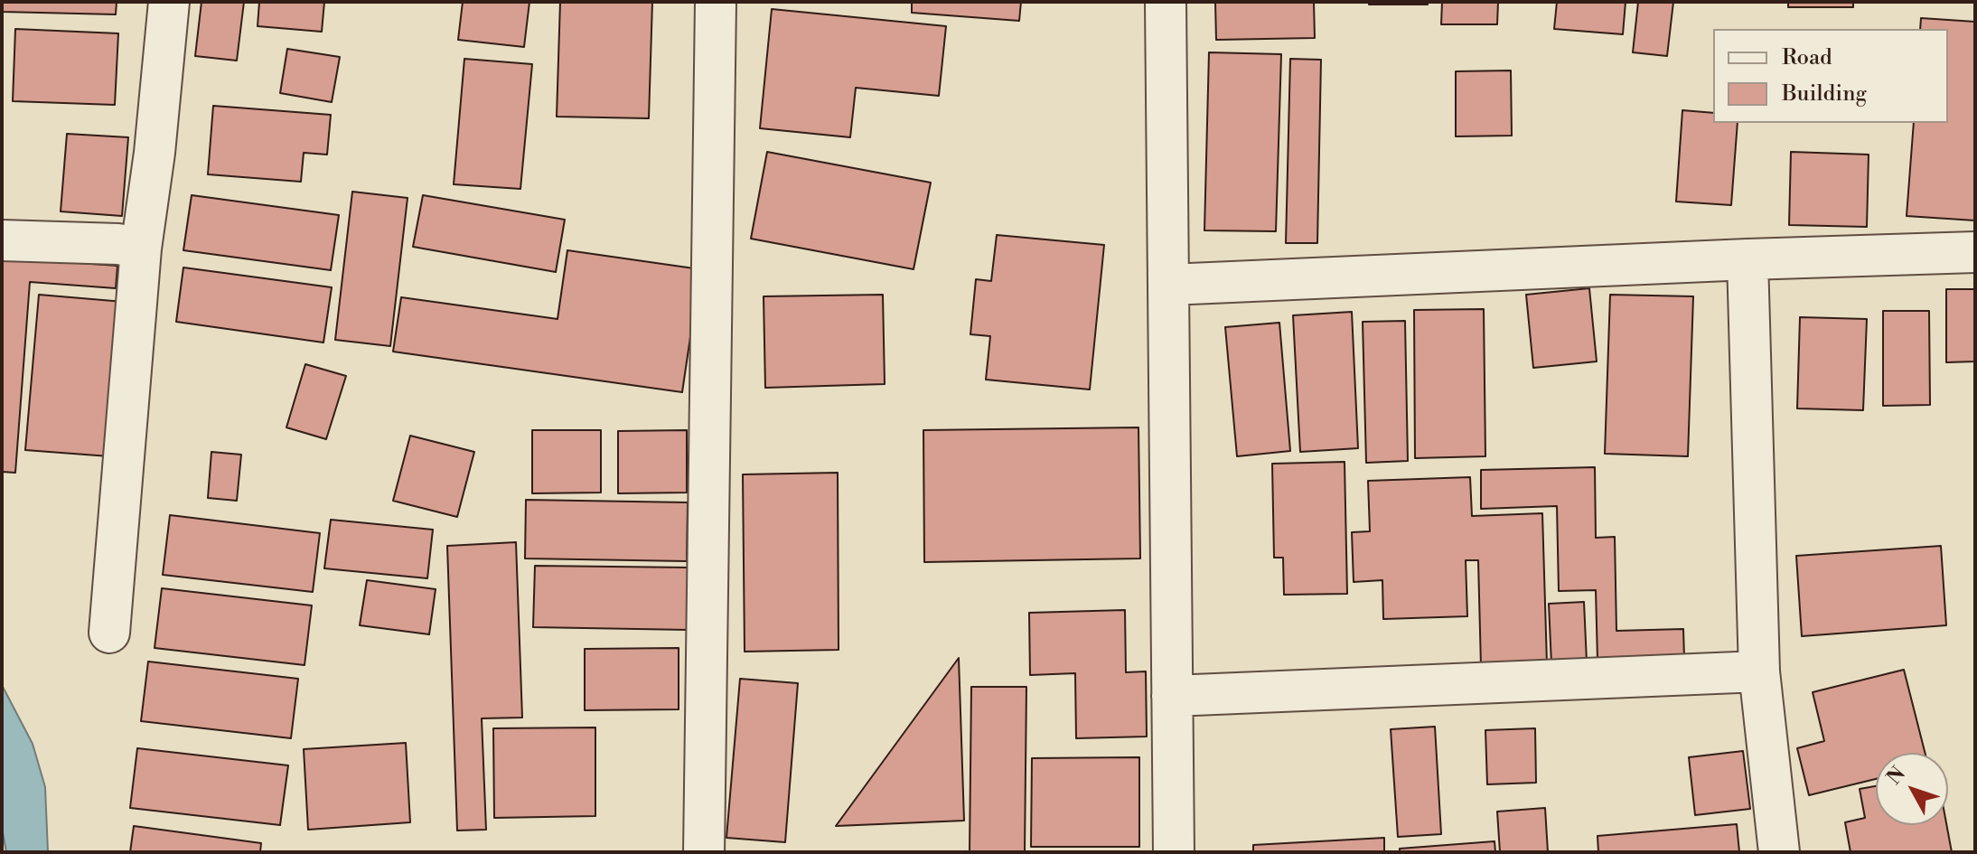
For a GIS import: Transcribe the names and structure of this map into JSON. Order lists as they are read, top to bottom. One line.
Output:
{"legend":["Road","Building"],"north":"top left"}
